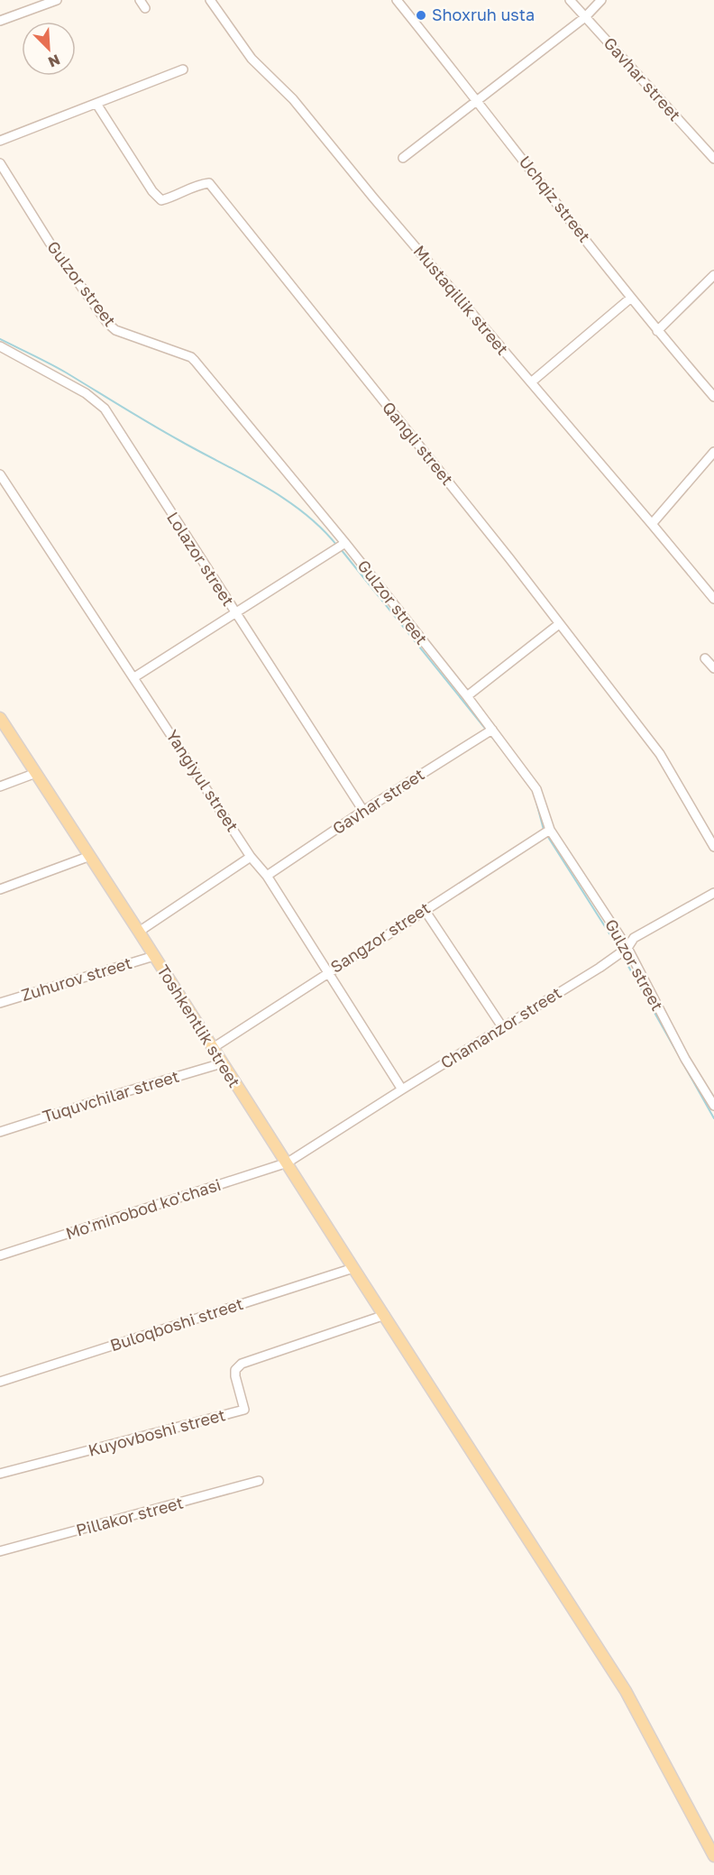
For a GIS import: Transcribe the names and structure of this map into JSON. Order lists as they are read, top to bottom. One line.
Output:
{"streets":{"main road":["Toshkentlik street"],"street":["Gavhar street","Uchqiz street","Gulzor street","Mustaqillik street","Qangli street","Lolazor street","Yangiyul street","Sangzor street","Zuhurov street","Chamanzor street","Tuquvchilar street","Mo'minobod ko'chasi","Buloqboshi street","Kuyovboshi street","Pillakor street"]},"crossings":[["Gavhar street","Gulzor street"],["Gavhar street","Lolazor street"],["Gavhar street","Yangiyul street"],["Gulzor street","Sangzor street"],["Gulzor street","Chamanzor street"],["Yangiyul street","Sangzor street"],["Yangiyul street","Chamanzor street"],["Sangzor street","Toshkentlik street"],["Zuhurov street","Toshkentlik street"],["Toshkentlik street","Chamanzor street"],["Toshkentlik street","Tuquvchilar street"],["Toshkentlik street","Mo'minobod ko'chasi"],["Toshkentlik street","Buloqboshi street"],["Toshkentlik street","Kuyovboshi street"],["Chamanzor street","Mo'minobod ko'chasi"]],"places":["Shoxruh usta"],"north":"bottom right"}
